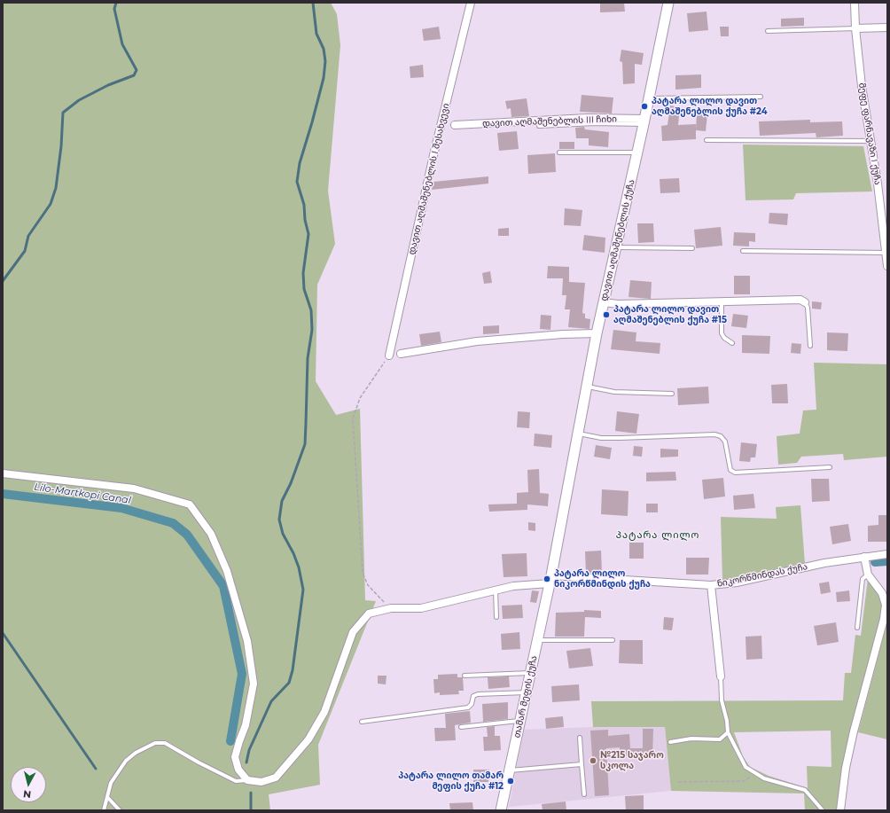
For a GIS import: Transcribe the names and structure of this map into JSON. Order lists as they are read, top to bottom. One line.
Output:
{"streets":{"street":["დავით აღმაშენებლის III ჩიხი","მეფე ფარნავაზი I ქუჩა","დავით აღმაშენებლის I შესახვევი","დავით აღმაშენებლის ქუჩა","ნიკორწმინდას ქუჩა","თამარ მეფის ქუჩა"]},"crossings":[["დავით აღმაშენებლის III ჩიხი","დავით აღმაშენებლის ქუჩა"],["დავით აღმაშენებლის ქუჩა","ნიკორწმინდას ქუჩა"],["დავით აღმაშენებლის ქუჩა","თამარ მეფის ქუჩა"],["ნიკორწმინდას ქუჩა","თამარ მეფის ქუჩა"]],"districts":["პატარა ლილო"],"water":["Lilo-Martkopi Canal"],"places":["პატარა ლილო დავით აღმაშენებლის ქუჩა #24","პატარა ლილო დავით აღმაშენებლის ქუჩა #15","პატარა ლილო ნიკორწმინდის ქუჩა","№215 საჯარო სკოლა","პატარა ლილო თამარ მეფის ქუჩა #12"],"north":"bottom"}
